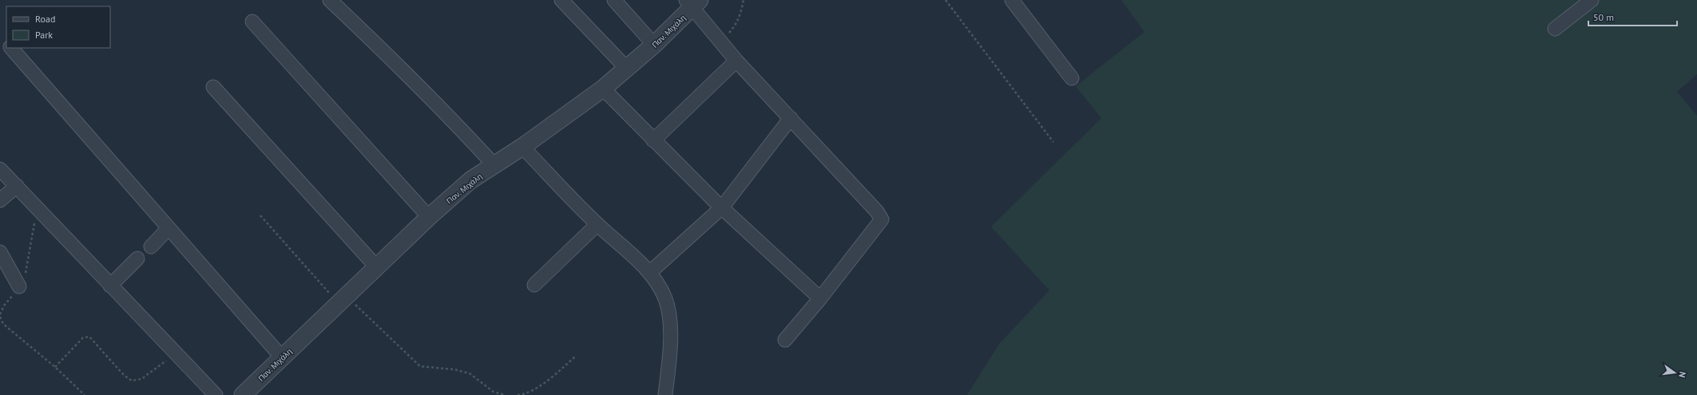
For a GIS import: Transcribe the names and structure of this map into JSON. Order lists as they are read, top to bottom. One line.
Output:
{"streets":{"street":["Παν. Μιχάλη"]},"legend":["Road","Park"],"scale_bar":"50 m","north":"right"}
